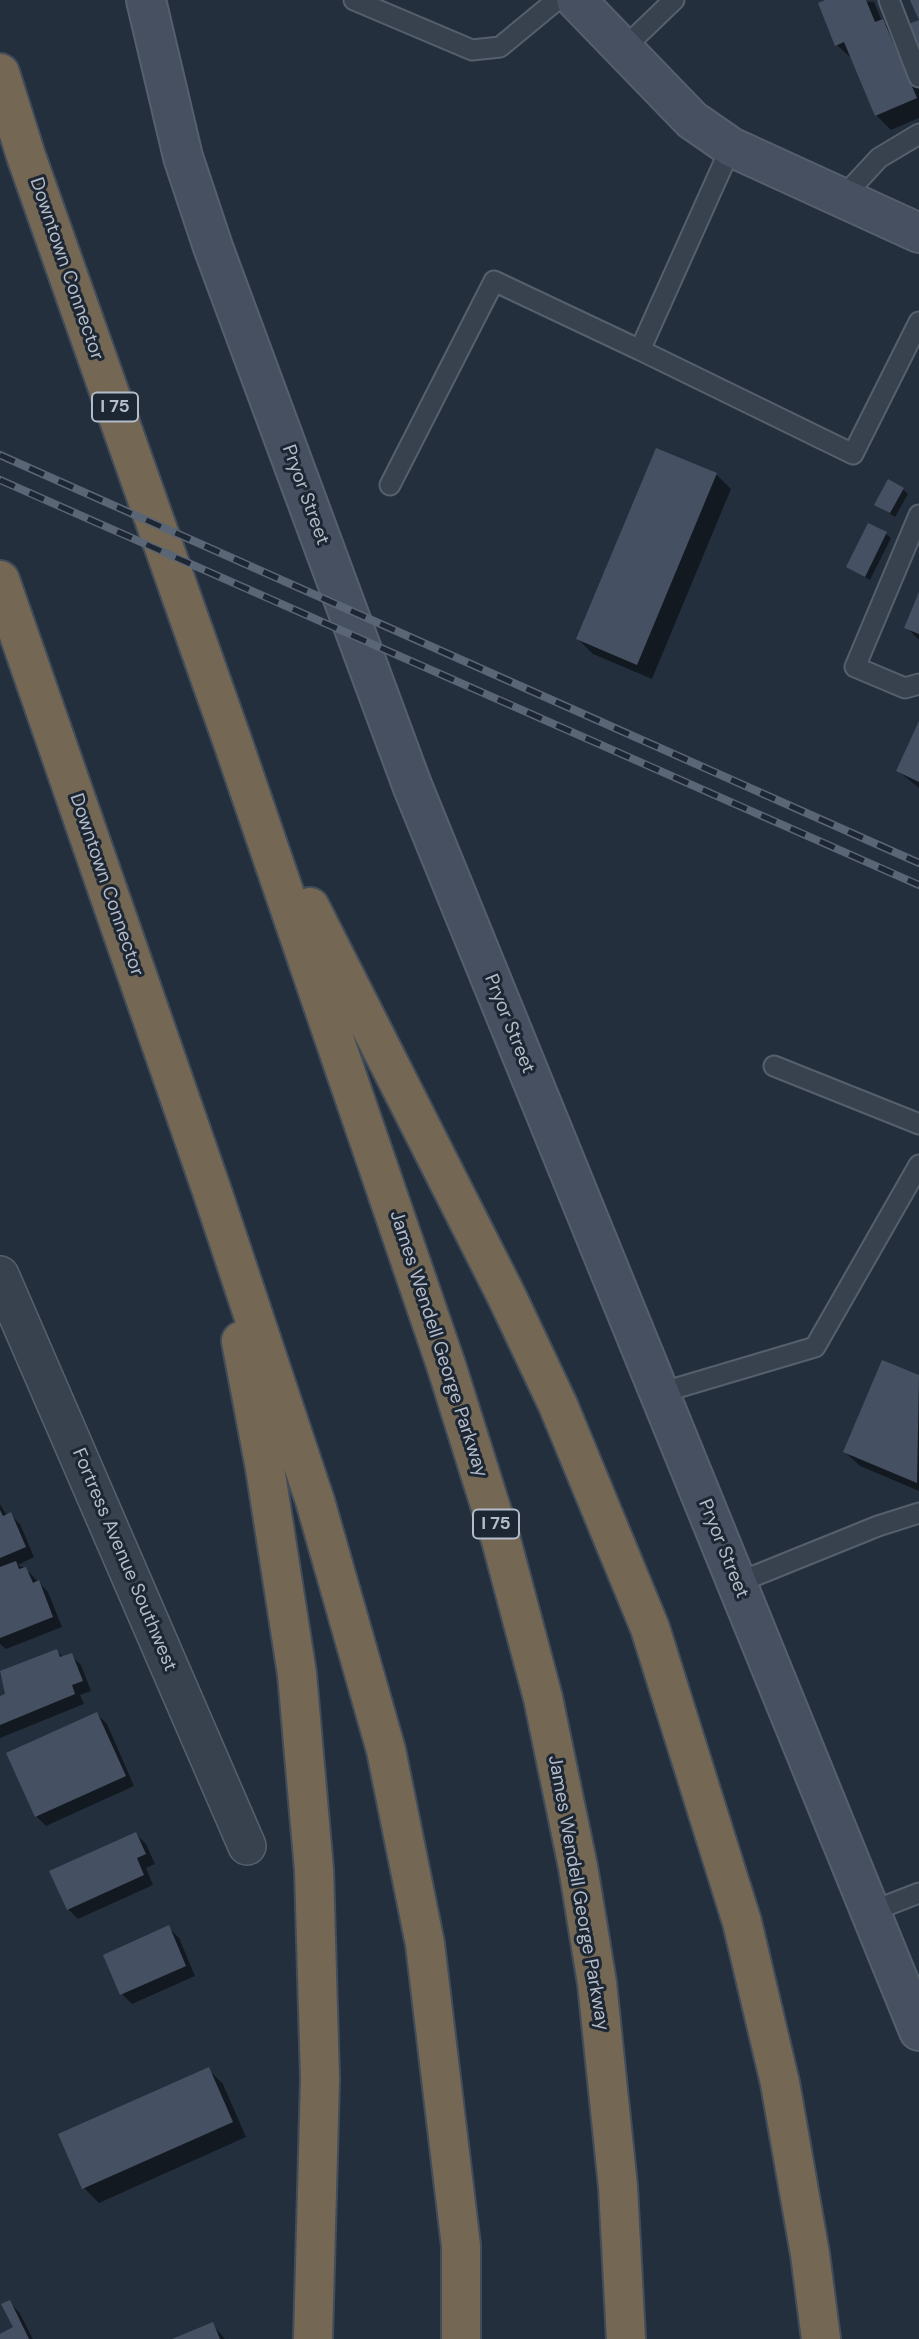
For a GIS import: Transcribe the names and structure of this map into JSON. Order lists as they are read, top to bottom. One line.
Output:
{"streets":{"highway":["Downtown Connector","I 75","James Wendell George Parkway"],"main road":["Pryor Street"],"street":["Fortress Avenue Southwest"]},"crossings":[["Downtown Connector","James Wendell George Parkway"]]}
